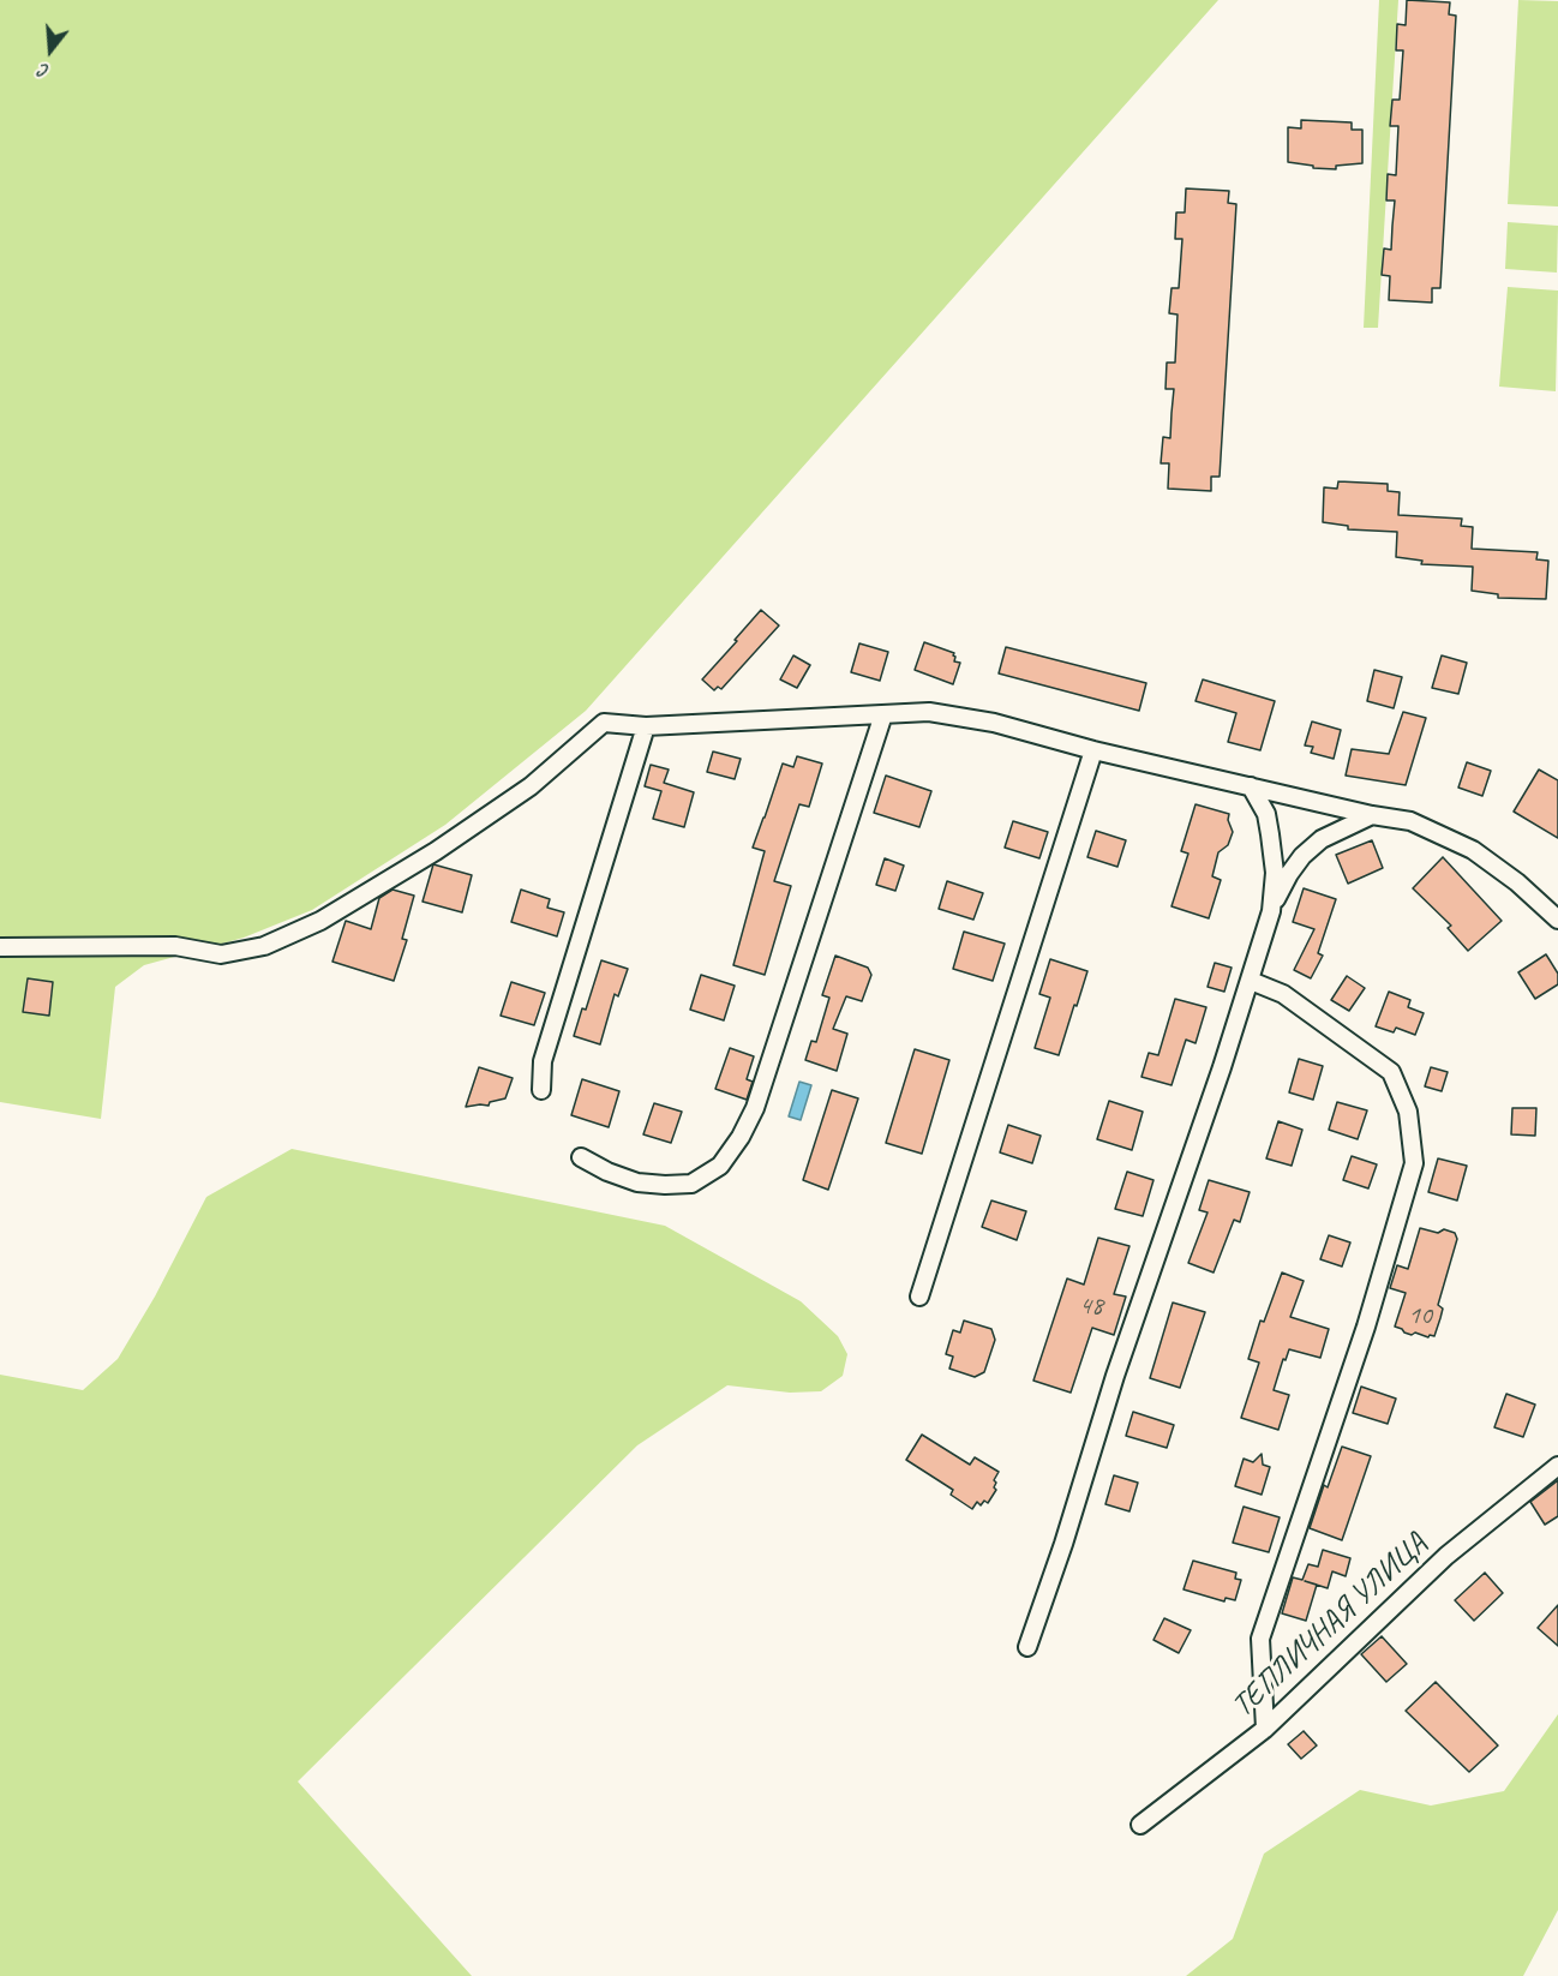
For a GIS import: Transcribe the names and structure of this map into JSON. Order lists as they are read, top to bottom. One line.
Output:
{"streets":{"street":["ТЕПЛИЧНАЯ УЛИЦА"]},"house_numbers":["48","10"],"north":"bottom"}
